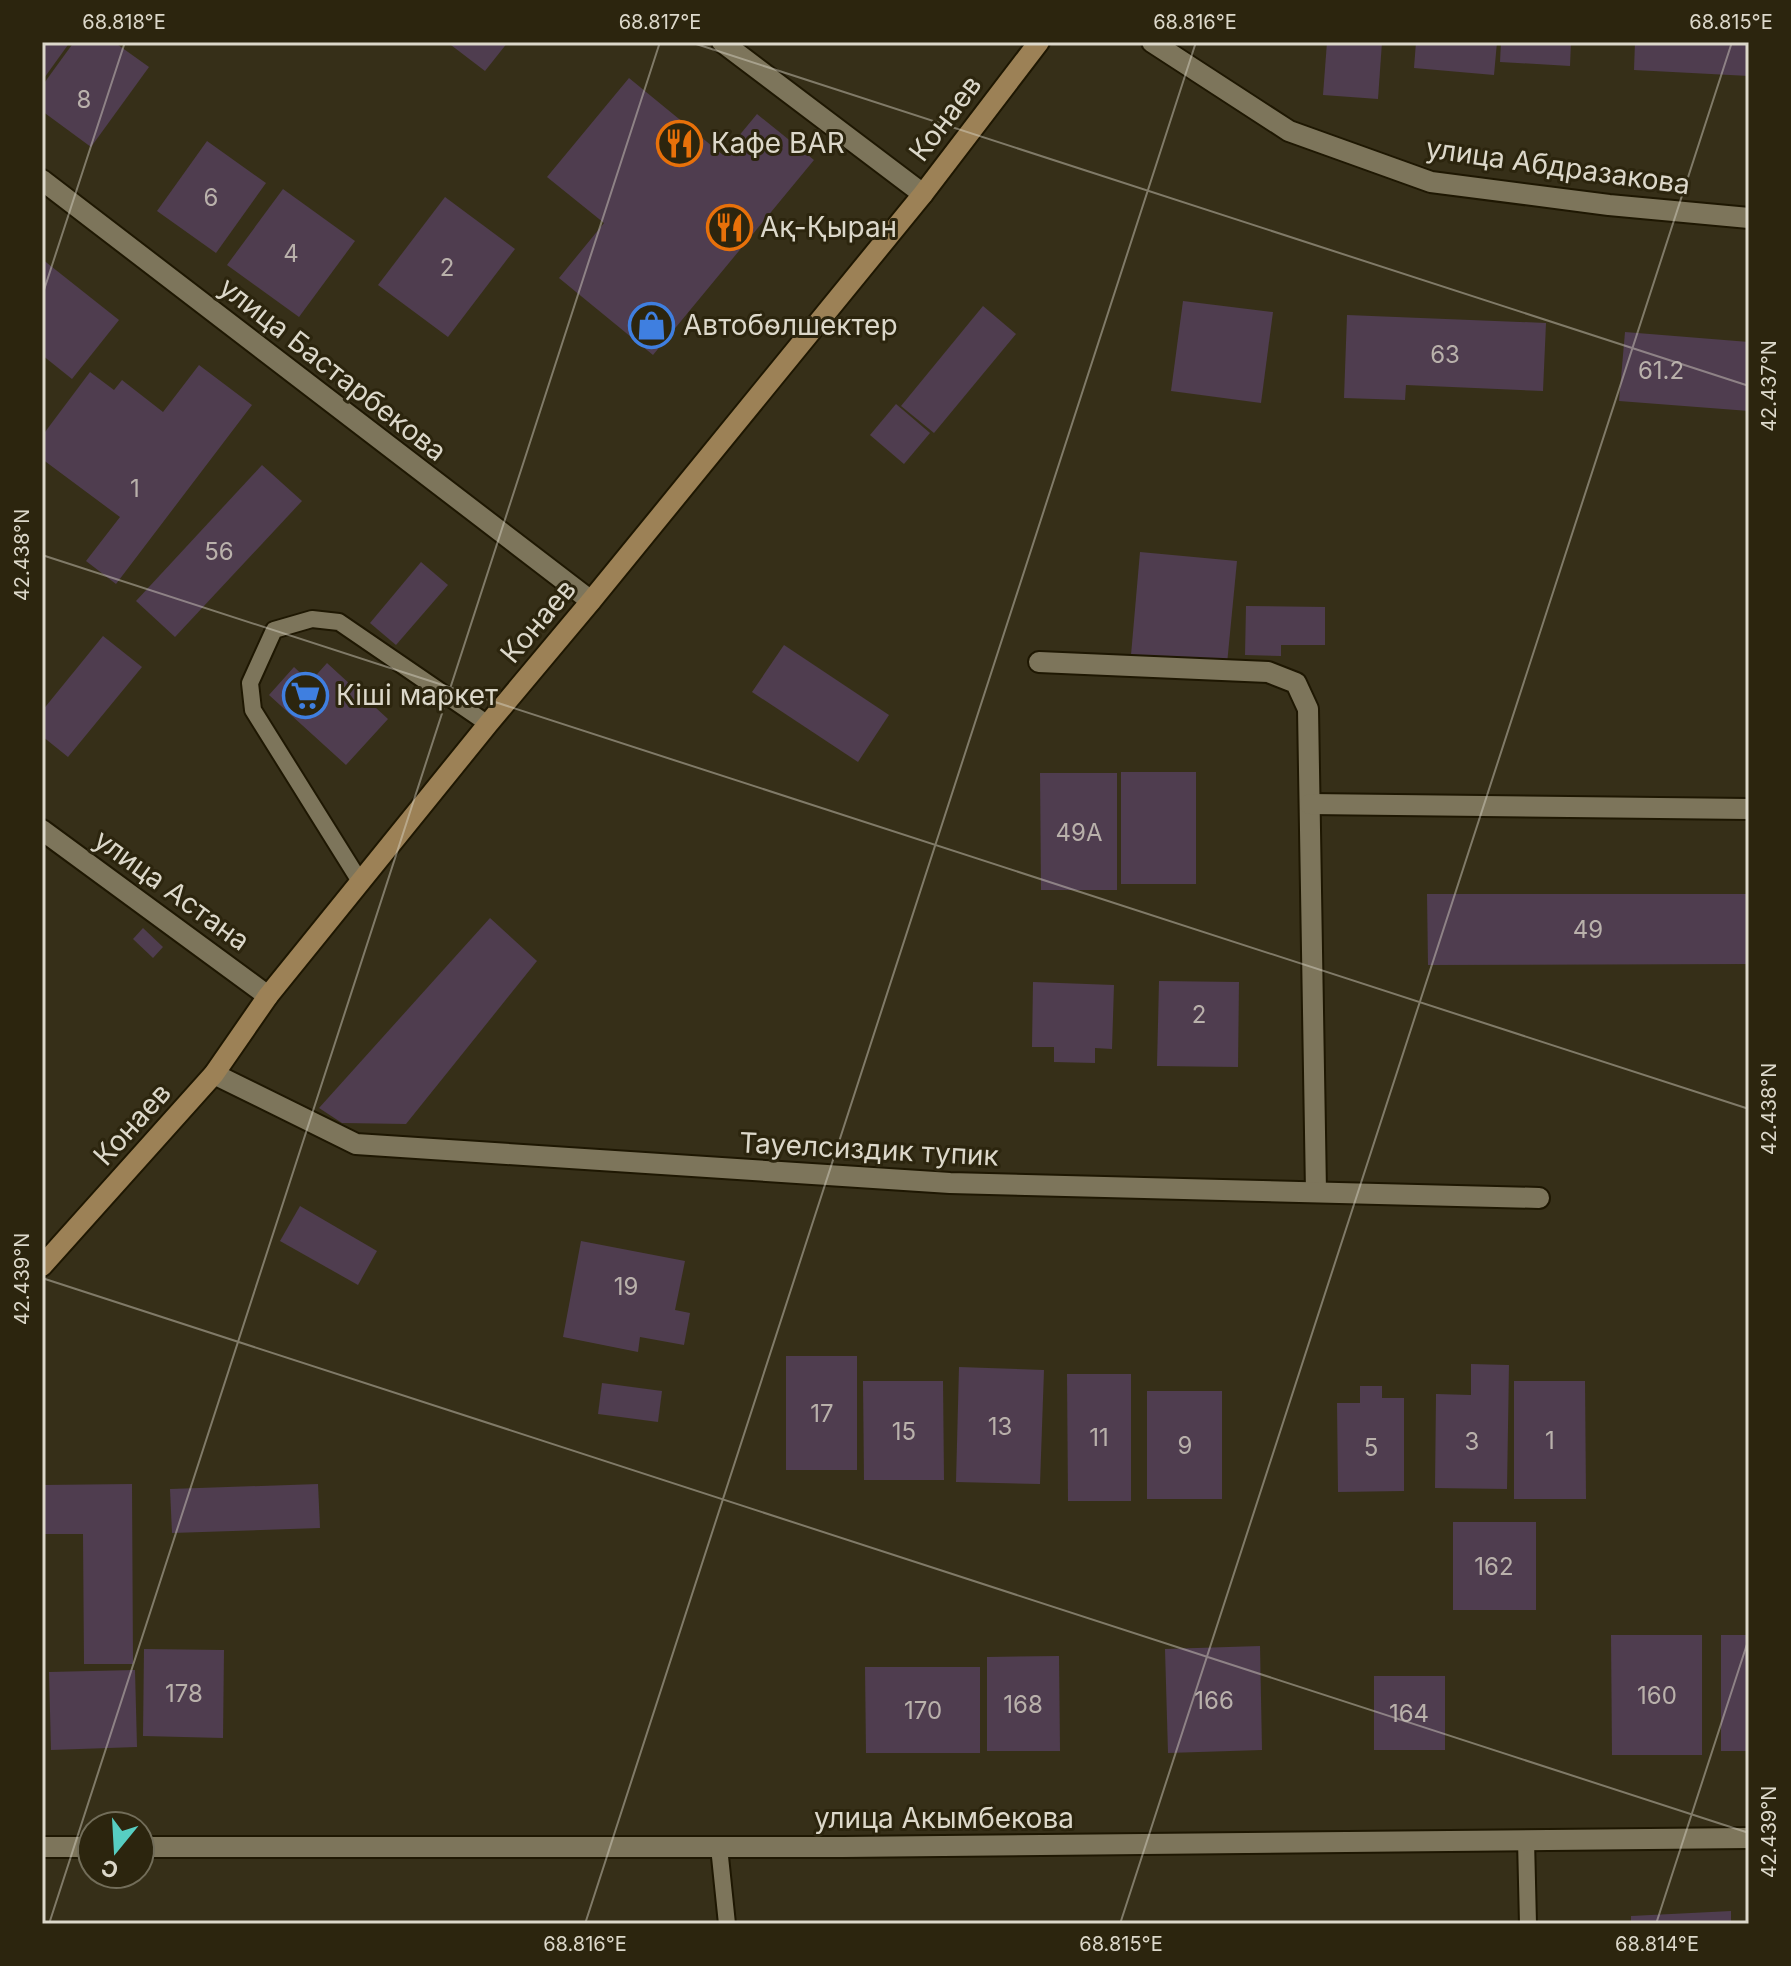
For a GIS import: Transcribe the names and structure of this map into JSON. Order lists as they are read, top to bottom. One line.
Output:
{"streets":{"main road":["Конаев"],"street":["улица Абдразакова","улица Бастарбекова","улица Астана","Тауелсиздик тупик","улица Акымбекова"]},"crossings":[["Конаев","улица Бастарбекова"],["Конаев","улица Астана"],["Конаев","Тауелсиздик тупик"]],"places":{"restaurant":["Кафе BAR","Ақ-Қыран"],"shop":["Автобөлшектер"],"supermarket":["Кіші маркет"]},"house_numbers":["8","6","4","2","63","61.2","1","56","49А","49","2","19","17","13","15","11","1","3","9","5","162","178","160","166","168","170","164"],"north":"bottom","coordinates":["68.818°E","68.817°E","68.816°E","68.815°E","42.437°N","42.438°N","42.439°N","68.814°E"]}
